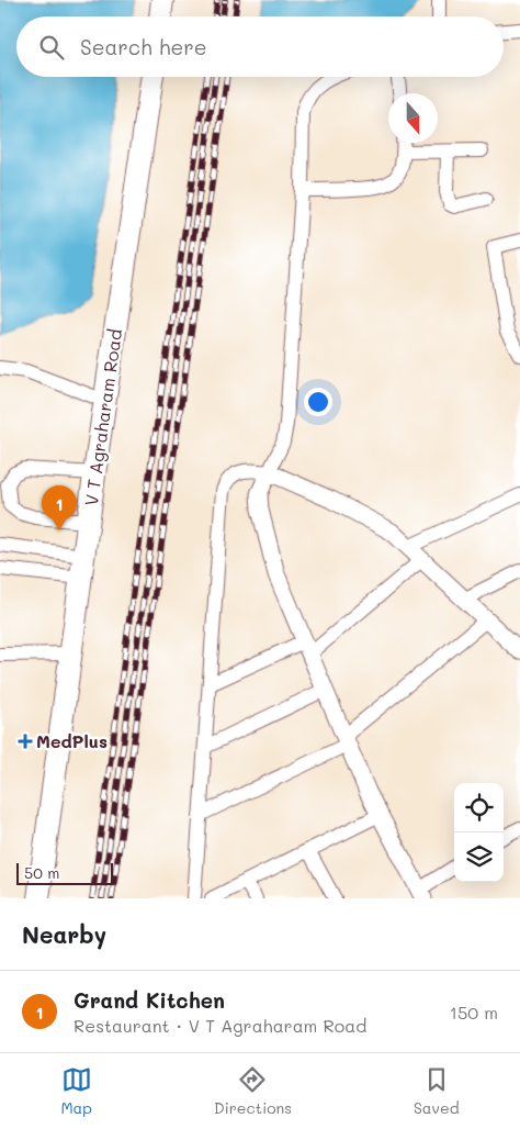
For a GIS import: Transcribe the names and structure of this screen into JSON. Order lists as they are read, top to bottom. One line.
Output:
{"streets":{"main road":["V T Agraharam Road"]},"places":{"health":["MedPlus"]},"scale_bar":"50 m","north":"bottom","page":{"search":"Search here","pins":"1","scale":"50 m","heading":"Nearby","list":[{"mark":"1","name":"Grand Kitchen","note":"Restaurant · V T Agraharam Road","value":"150 m"}],"nav":["Map","Directions","Saved"]}}
